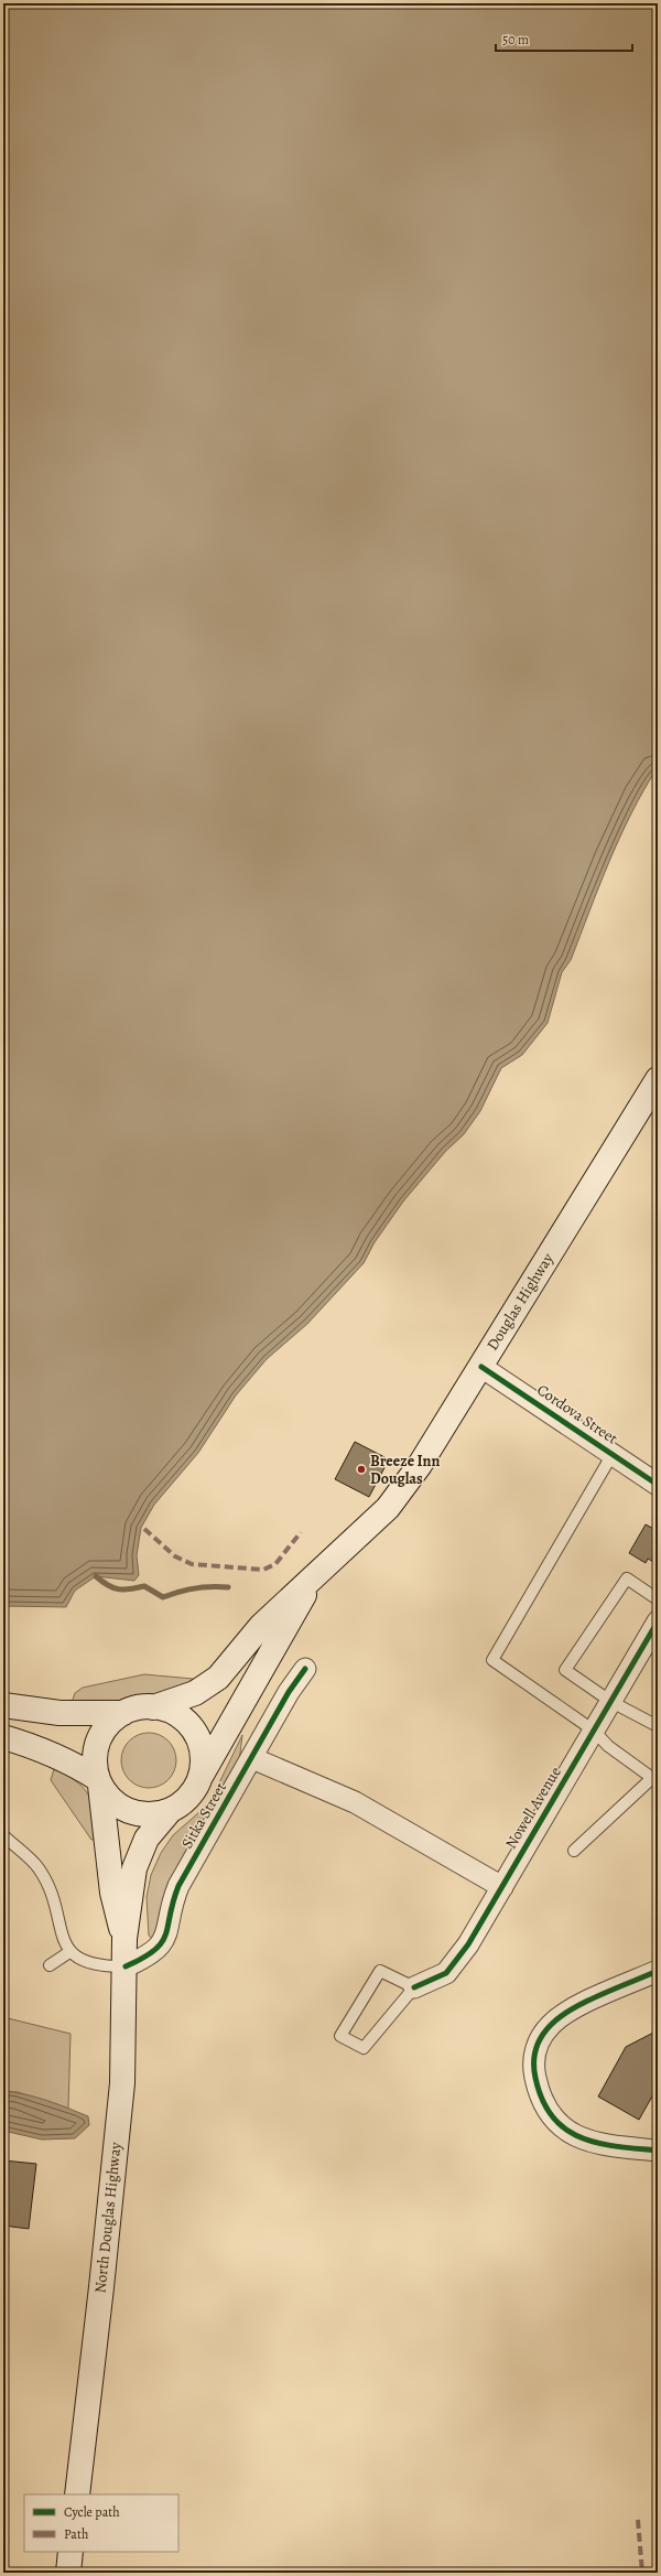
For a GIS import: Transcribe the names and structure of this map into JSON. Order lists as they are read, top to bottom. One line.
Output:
{"streets":{"main road":["Douglas Highway","North Douglas Highway"],"street":["Cordova Street","Nowell Avenue","Sitka Street"]},"crossings":[["Douglas Highway","Cordova Street"],["Sitka Street","North Douglas Highway"]],"places":["Breeze Inn Douglas"],"legend":["Cycle path","Path"],"scale_bar":"50 m"}
